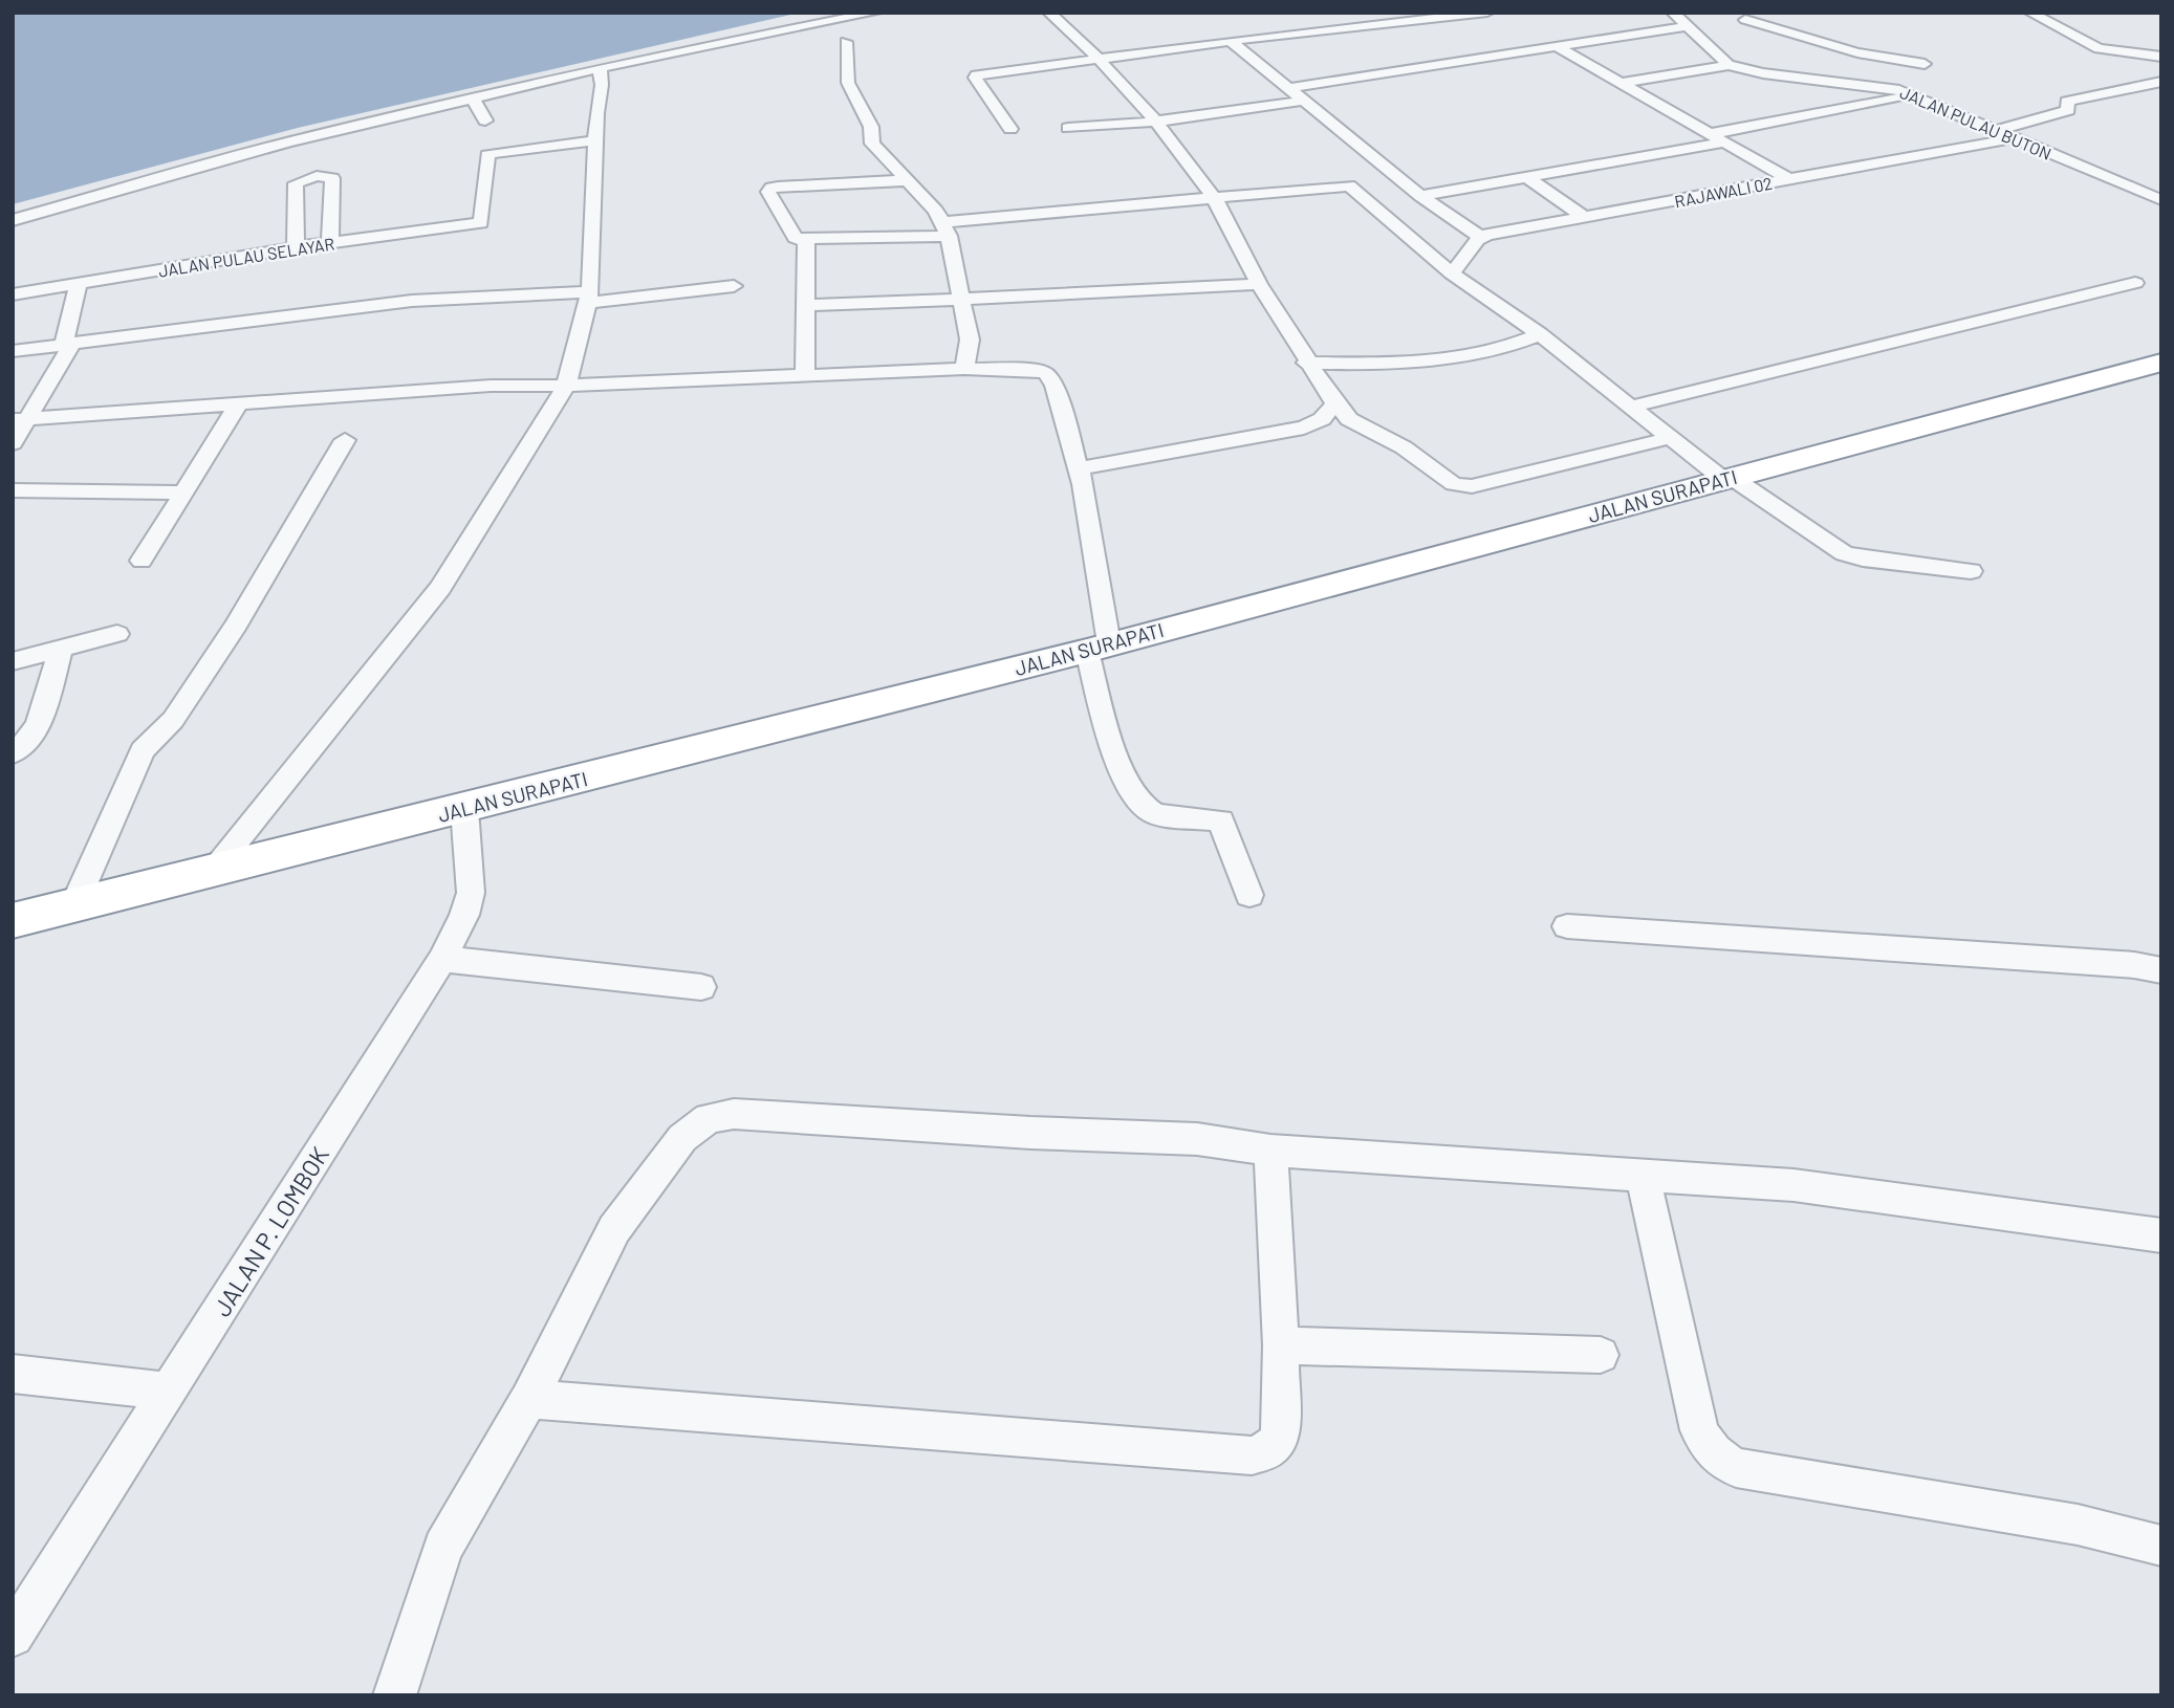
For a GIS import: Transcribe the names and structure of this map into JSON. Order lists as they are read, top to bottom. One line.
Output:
{"streets":{"highway":["JALAN SURAPATI"],"street":["JALAN PULAU BUTON","RAJAWALI 02","JALAN PULAU SELAYAR","JALAN P. LOMBOK"]},"crossings":[["JALAN PULAU BUTON","RAJAWALI 02"],["JALAN SURAPATI","JALAN P. LOMBOK"]]}
